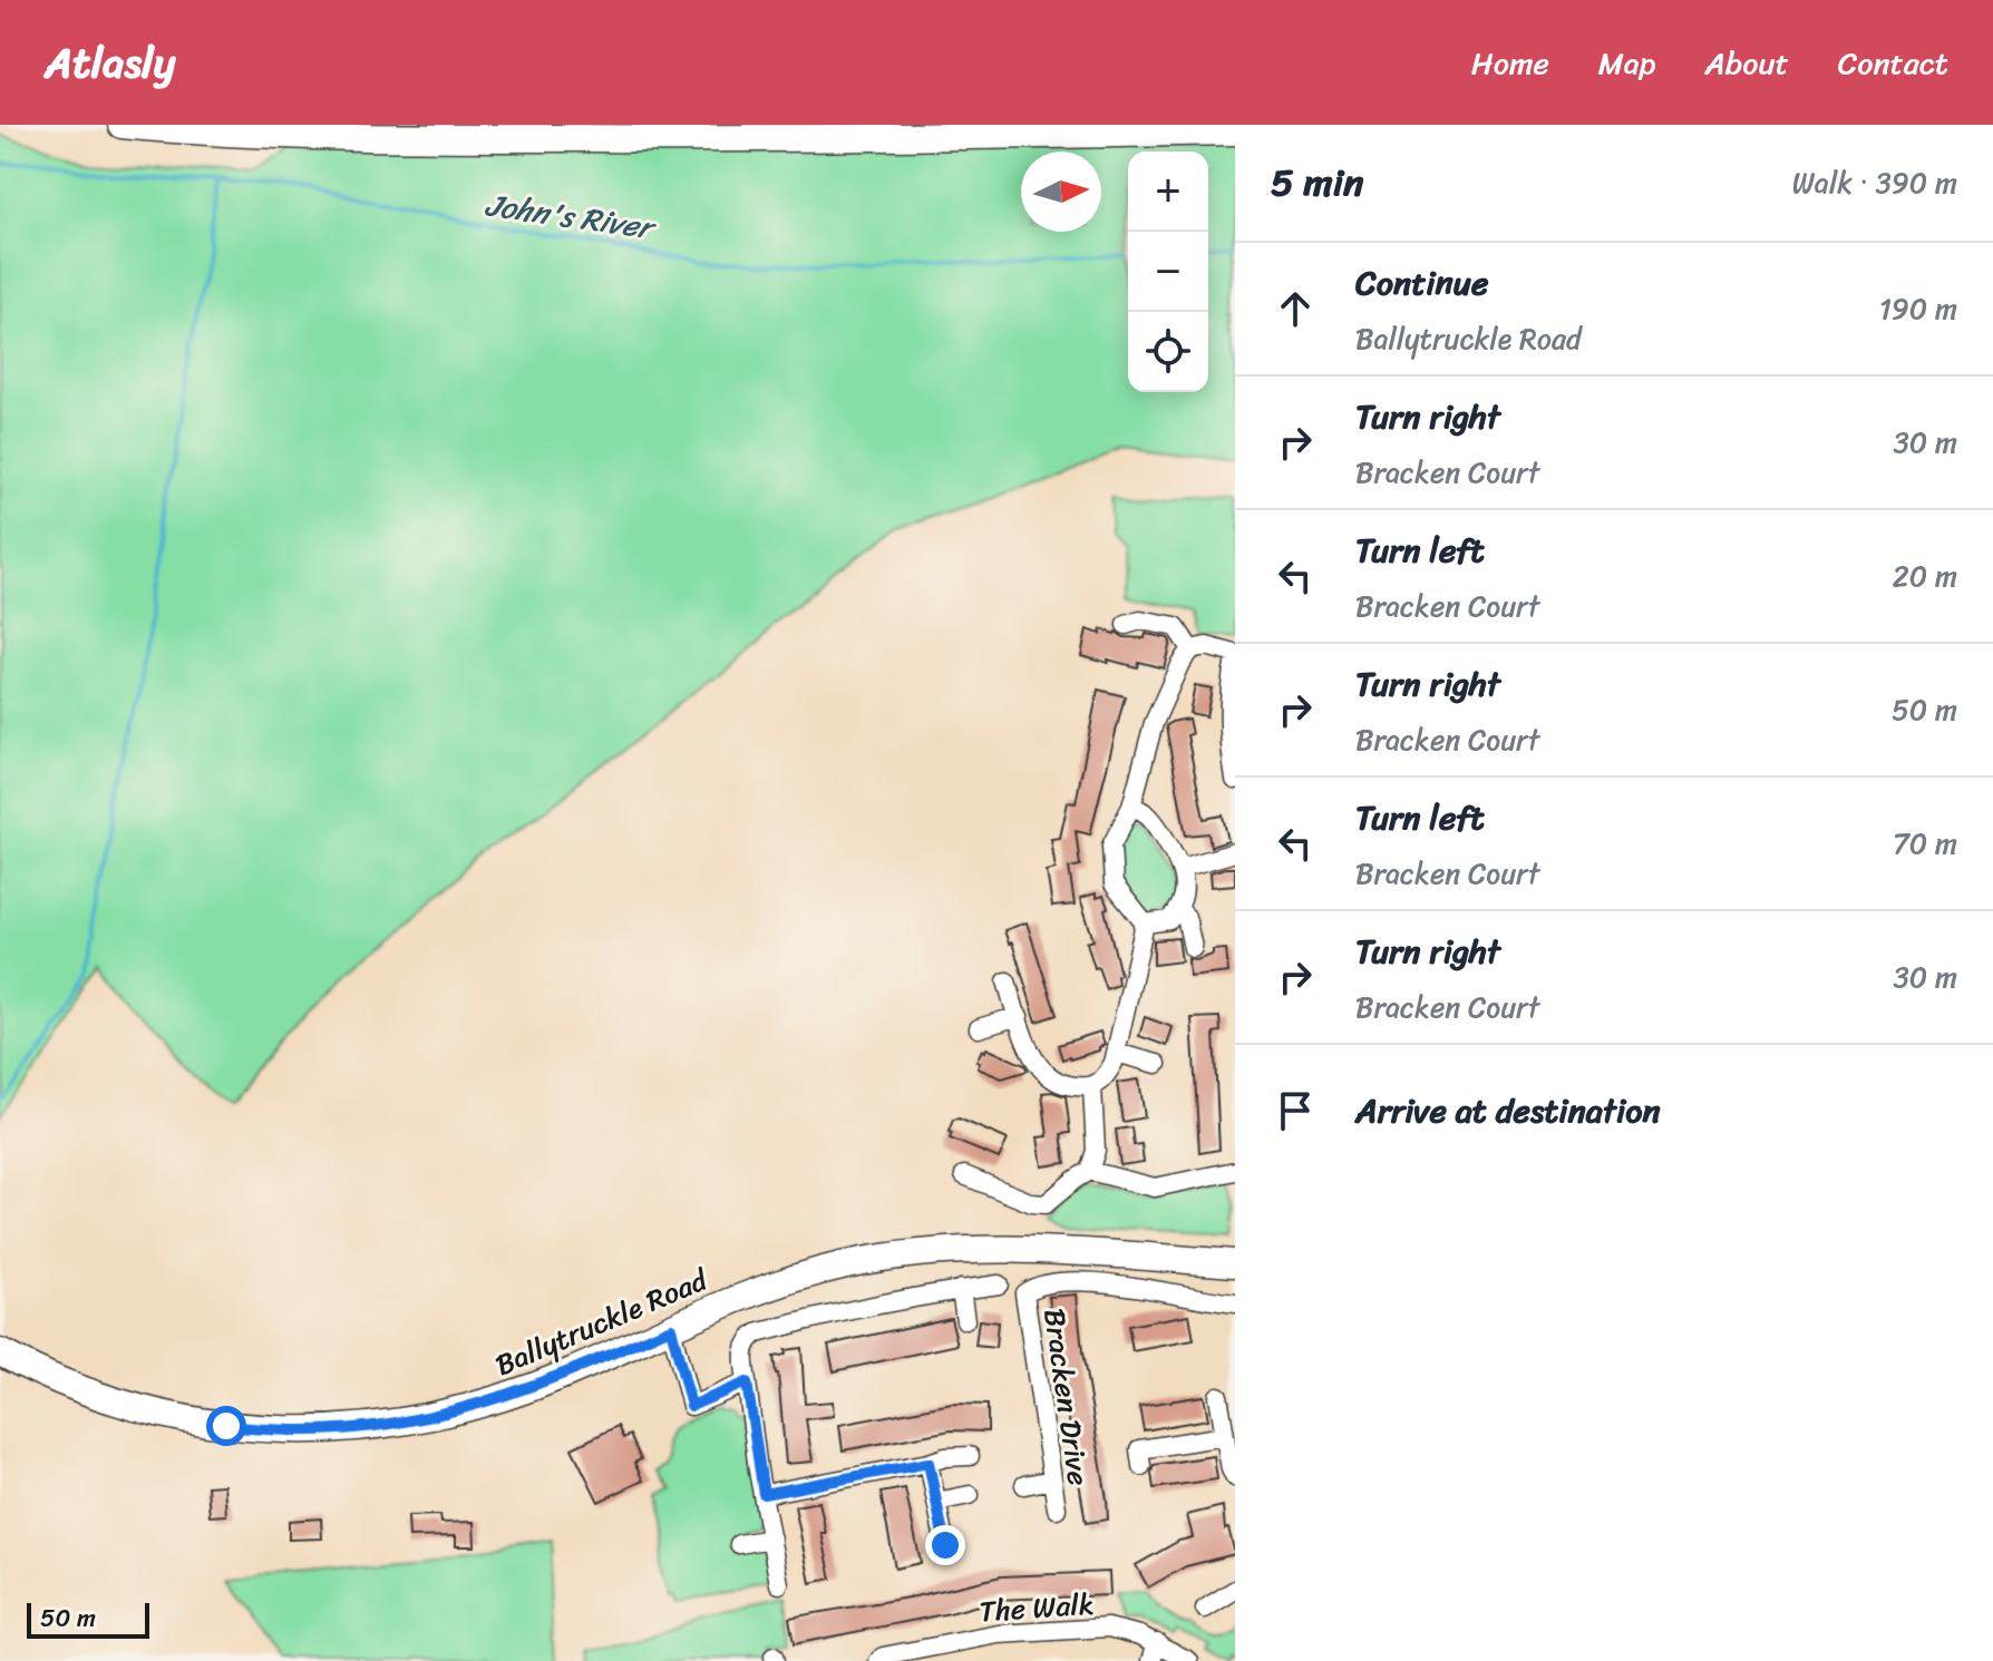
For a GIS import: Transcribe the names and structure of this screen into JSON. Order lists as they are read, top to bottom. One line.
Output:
{"streets":{"street":["Ballytruckle Road","Bracken Drive","The Walk"]},"water":["John's River"],"scale_bar":"50 m","north":"right","page":{"header":"Atlasly","nav":["Home","Map","About","Contact"],"heading":["5 min","Walk · 390 m"],"map_buttons":["+","−"],"list":[["Continue","Ballytruckle Road","190 m"],["Turn right","Bracken Court","30 m"],["Turn left","Bracken Court","20 m"],["Turn right","Bracken Court","50 m"],["Turn left","Bracken Court","70 m"],["Turn right","Bracken Court","30 m"],"Arrive at destination"],"scale":"50 m"}}
